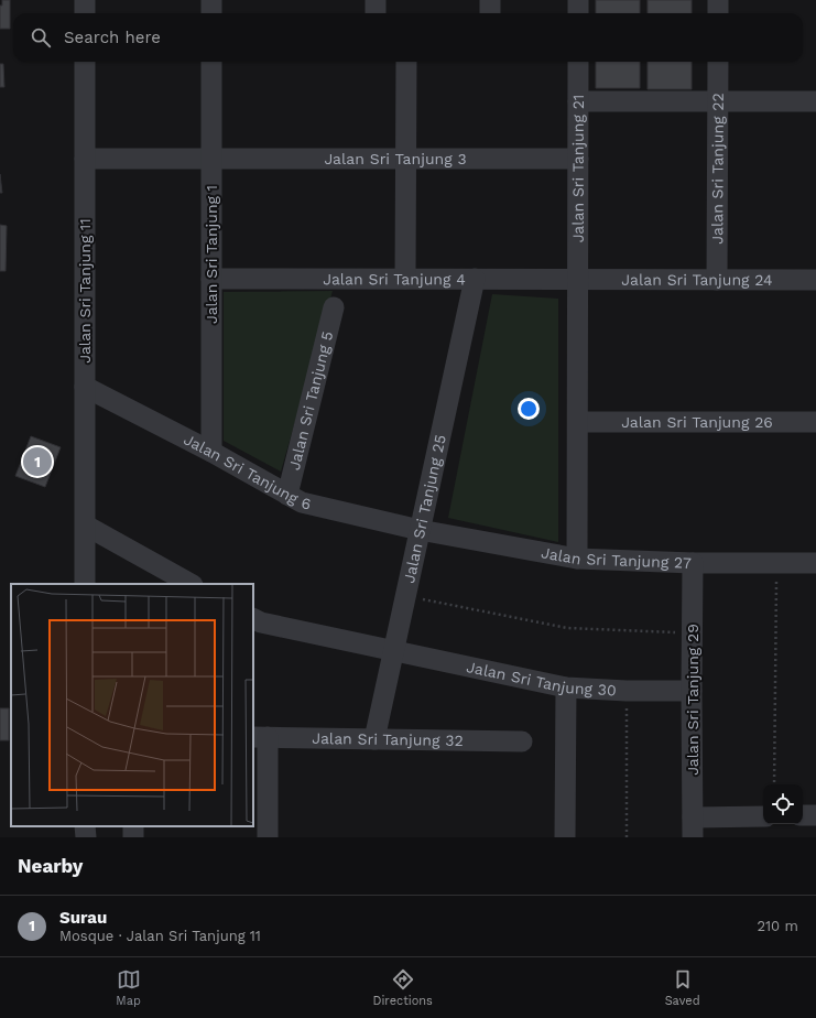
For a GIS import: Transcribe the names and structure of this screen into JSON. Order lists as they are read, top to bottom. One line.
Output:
{"streets":{"street":["Jalan Sri Tanjung 3","Jalan Sri Tanjung 21","Jalan Sri Tanjung 22","Jalan Sri Tanjung 1","Jalan Sri Tanjung 4","Jalan Sri Tanjung 24","Jalan Sri Tanjung 11","Jalan Sri Tanjung 5","Jalan Sri Tanjung 26","Jalan Sri Tanjung 6","Jalan Sri Tanjung 25","Jalan Sri Tanjung 27","Jalan Sri Tanjung 30","Jalan Sri Tanjung 29","Jalan Sri Tanjung 32"]},"crossings":[["Jalan Sri Tanjung 3","Jalan Sri Tanjung 21"],["Jalan Sri Tanjung 3","Jalan Sri Tanjung 1"],["Jalan Sri Tanjung 3","Jalan Sri Tanjung 11"],["Jalan Sri Tanjung 21","Jalan Sri Tanjung 4"],["Jalan Sri Tanjung 21","Jalan Sri Tanjung 24"],["Jalan Sri Tanjung 21","Jalan Sri Tanjung 26"],["Jalan Sri Tanjung 21","Jalan Sri Tanjung 27"],["Jalan Sri Tanjung 22","Jalan Sri Tanjung 24"],["Jalan Sri Tanjung 1","Jalan Sri Tanjung 4"],["Jalan Sri Tanjung 1","Jalan Sri Tanjung 6"],["Jalan Sri Tanjung 4","Jalan Sri Tanjung 24"],["Jalan Sri Tanjung 4","Jalan Sri Tanjung 25"],["Jalan Sri Tanjung 11","Jalan Sri Tanjung 6"],["Jalan Sri Tanjung 5","Jalan Sri Tanjung 6"],["Jalan Sri Tanjung 6","Jalan Sri Tanjung 25"],["Jalan Sri Tanjung 6","Jalan Sri Tanjung 27"],["Jalan Sri Tanjung 25","Jalan Sri Tanjung 27"],["Jalan Sri Tanjung 25","Jalan Sri Tanjung 30"],["Jalan Sri Tanjung 25","Jalan Sri Tanjung 32"],["Jalan Sri Tanjung 27","Jalan Sri Tanjung 29"],["Jalan Sri Tanjung 30","Jalan Sri Tanjung 29"]],"page":{"search":"Search here","pins":"1","heading":"Nearby","list":[{"mark":"1","name":"Surau","note":"Mosque · Jalan Sri Tanjung 11","value":"210 m"}],"nav":["Map","Directions","Saved"]}}
